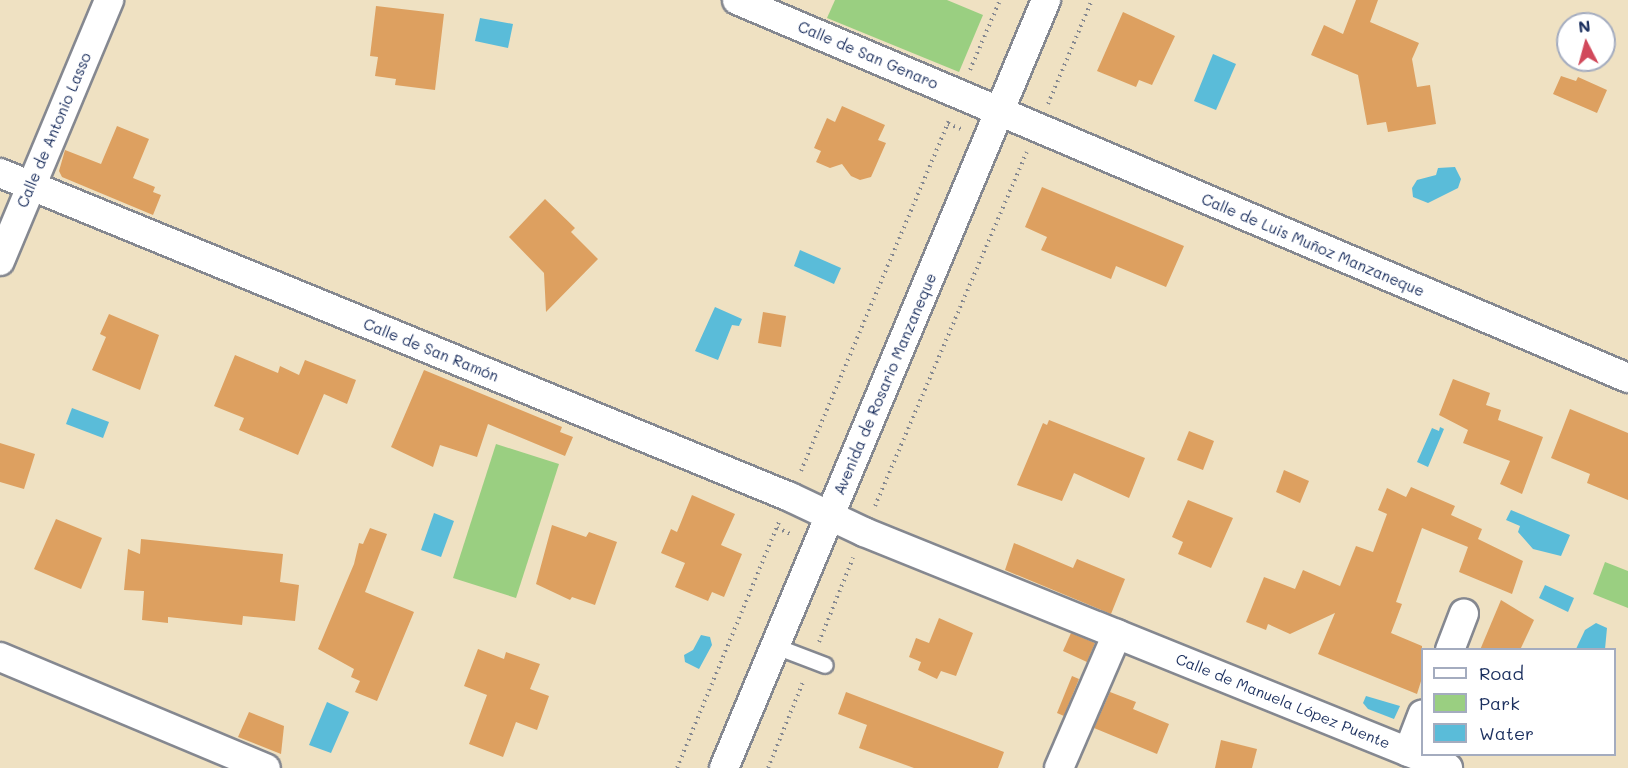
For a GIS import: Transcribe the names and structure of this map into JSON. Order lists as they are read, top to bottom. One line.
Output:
{"streets":{"street":["Calle de San Genaro","Calle de Antonio Lasso","Calle de Luis Muñoz Manzaneque","Calle de San Ramón","Avenida de Rosario Manzaneque","Calle de Manuela López Puente"]},"crossings":[["Calle de San Genaro","Calle de Luis Muñoz Manzaneque"],["Calle de San Genaro","Avenida de Rosario Manzaneque"],["Calle de Antonio Lasso","Calle de San Ramón"],["Calle de Luis Muñoz Manzaneque","Avenida de Rosario Manzaneque"],["Calle de San Ramón","Avenida de Rosario Manzaneque"],["Calle de San Ramón","Calle de Manuela López Puente"],["Avenida de Rosario Manzaneque","Calle de Manuela López Puente"]],"legend":["Road","Park","Water"],"north":"top"}
